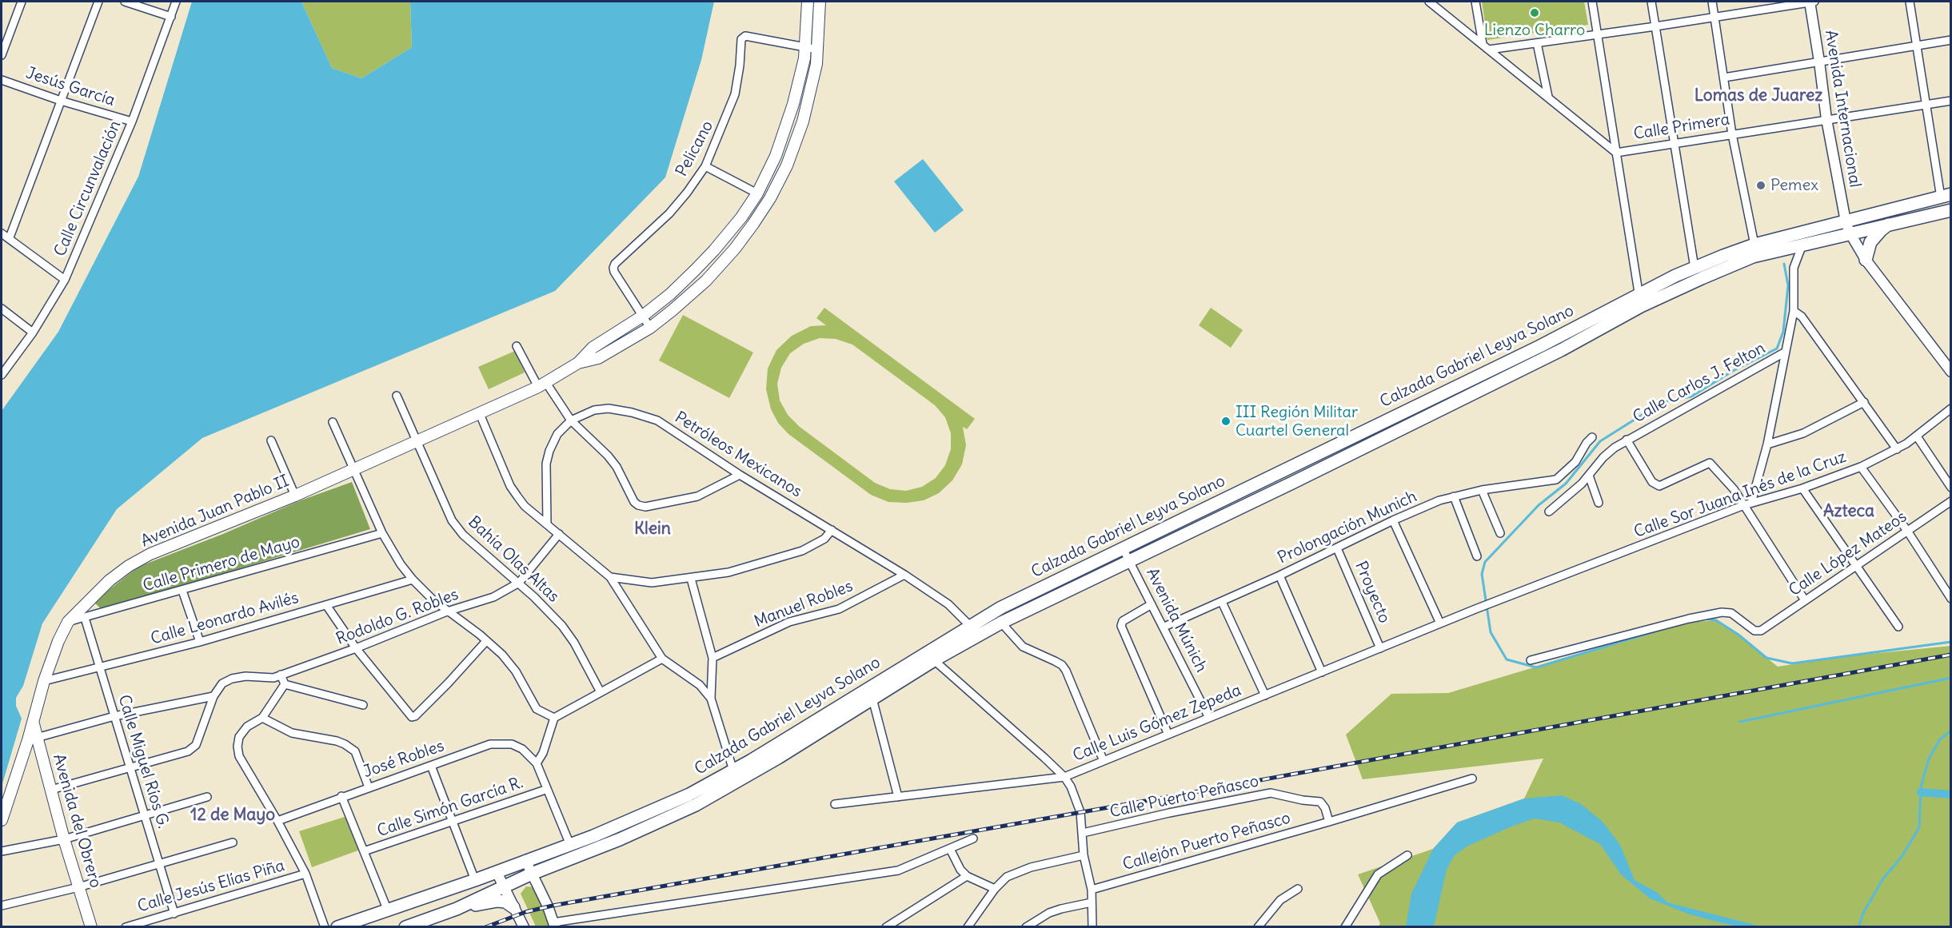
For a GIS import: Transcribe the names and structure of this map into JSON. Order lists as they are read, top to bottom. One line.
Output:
{"streets":{"main road":["Calzada Gabriel Leyva Solano","Avenida Juan Pablo II","Avenida del Obrero"],"street":["Jesús García","Avenida Internacional","Calle Primera","Pelicano","Calle Circunvalación","Calle Carlos J. Felton","Petróleos Mexicanos","Calle Sor Juana Inés de la Cruz","Prolongación Munich","Calle López Mateos","Bahía Olas Altas","Calle Primero de Mayo","Proyecto","Manuel Robles","Rodoldo G. Robles","Calle Leonardo Avilés","Avenida Múnich","Calle Luis Gómez Zepeda","José Robles","Calle Miguel Ríos G.","Calle Puerto Peñasco","Calle Simón García R.","Callejón Puerto Peñasco","Calle Jesús Elías Piña"]},"crossings":[["Jesús García","Calle Circunvalación"],["Avenida Internacional","Calle Primera"],["Avenida Internacional","Calzada Gabriel Leyva Solano"],["Pelicano","Avenida Juan Pablo II"],["Calzada Gabriel Leyva Solano","Petróleos Mexicanos"],["Calzada Gabriel Leyva Solano","Avenida Múnich"],["Petróleos Mexicanos","Manuel Robles"],["Calle Sor Juana Inés de la Cruz","Calle Luis Gómez Zepeda"],["Avenida Juan Pablo II","Bahía Olas Altas"],["Avenida Juan Pablo II","Calle Primero de Mayo"],["Avenida Juan Pablo II","Calle Leonardo Avilés"],["Avenida Juan Pablo II","Avenida del Obrero"],["Prolongación Munich","Proyecto"],["Prolongación Munich","Avenida Múnich"],["Bahía Olas Altas","Rodoldo G. Robles"],["Calle Primero de Mayo","Calle Miguel Ríos G."],["Proyecto","Calle Luis Gómez Zepeda"],["Calle Leonardo Avilés","Calle Miguel Ríos G."],["Avenida Múnich","Calle Luis Gómez Zepeda"],["Calle Miguel Ríos G.","Calle Jesús Elías Piña"],["Calle Puerto Peñasco","Callejón Puerto Peñasco"]],"districts":["Lomas de Juarez","Azteca","Klein","12 de Mayo"],"places":["Lienzo Charro","Pemex","III Región Militar Cuartel General"]}
